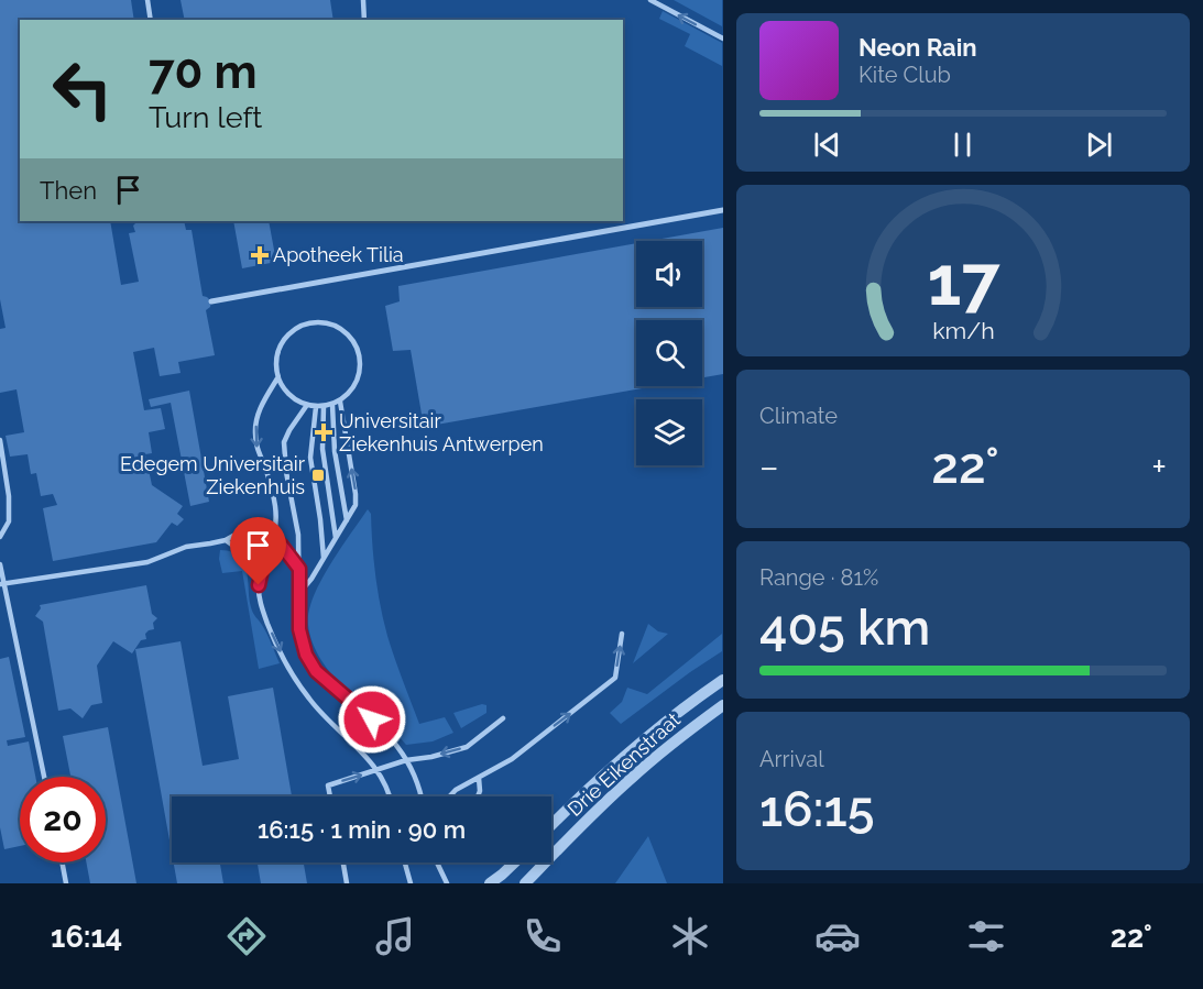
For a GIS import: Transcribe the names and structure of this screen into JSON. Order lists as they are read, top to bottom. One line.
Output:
{"streets":{"street":["Drie Eikenstraat"]},"places":{"health":["Apotheek Tilia","Universitair Ziekenhuis Antwerpen"],"transit":["Edegem Universitair Ziekenhuis"]},"page":{"turn":["70 m","Turn left"],"song":["Neon Rain","Kite Club"],"then":"Then","tile":["Climate",["Range · 81%","405 km"],["Arrival","16:15"]],"heat":["−","22°","+"],"limit":"20","trip":"16:15 · 1 min · 90 m","tabs":["16:14","22°"],"gauge":["17","km/h"]}}
